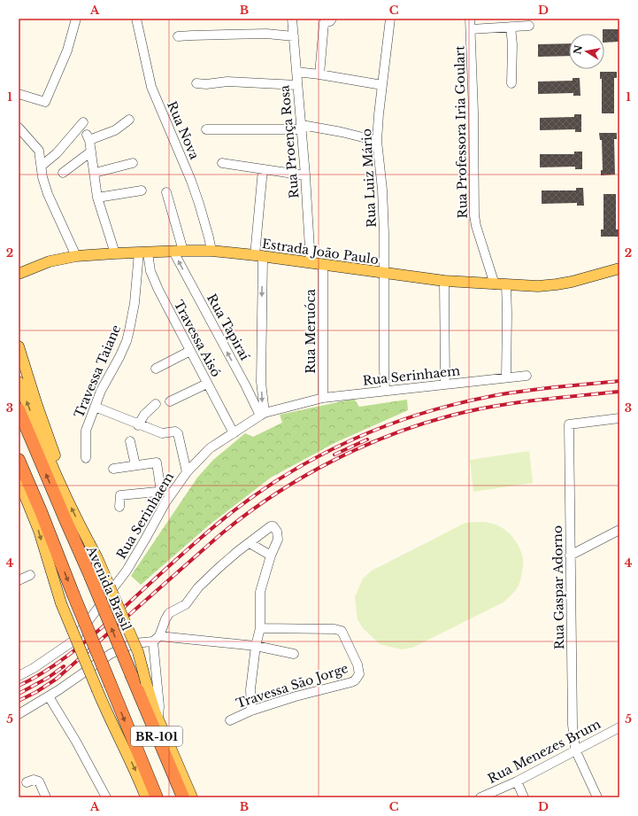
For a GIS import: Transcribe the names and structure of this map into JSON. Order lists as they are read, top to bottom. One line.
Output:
{"streets":{"highway":["Avenida Brasil","BR-101"],"main road":["Estrada João Paulo"],"street":["Rua Nova","Rua Professora Iria Goulart","Rua Proença Rosa","Rua Luiz Mário","Rua Tapiraí","Rua Meruóca","Travessa Aisó","Travessa Taiane","Rua Serinhaem","Rua Gaspar Adorno","Travessa Sāo Jorge","Rua Menezes Brum"]},"crossings":[["Rua Nova","Estrada João Paulo"],["Rua Professora Iria Goulart","Estrada João Paulo"],["Rua Proença Rosa","Estrada João Paulo"],["Rua Luiz Mário","Estrada João Paulo"],["Rua Luiz Mário","Rua Serinhaem"],["Estrada João Paulo","Rua Tapiraí"],["Estrada João Paulo","Rua Meruóca"],["Estrada João Paulo","Travessa Aisó"],["Estrada João Paulo","Travessa Taiane"],["Rua Tapiraí","Rua Serinhaem"],["Rua Meruóca","Rua Serinhaem"],["Travessa Aisó","Travessa Taiane"],["Travessa Aisó","Rua Serinhaem"],["Rua Gaspar Adorno","Rua Menezes Brum"]],"north":"left","grid":{"columns":["A","B","C","D"],"rows":["1","2","3","4","5"]}}
